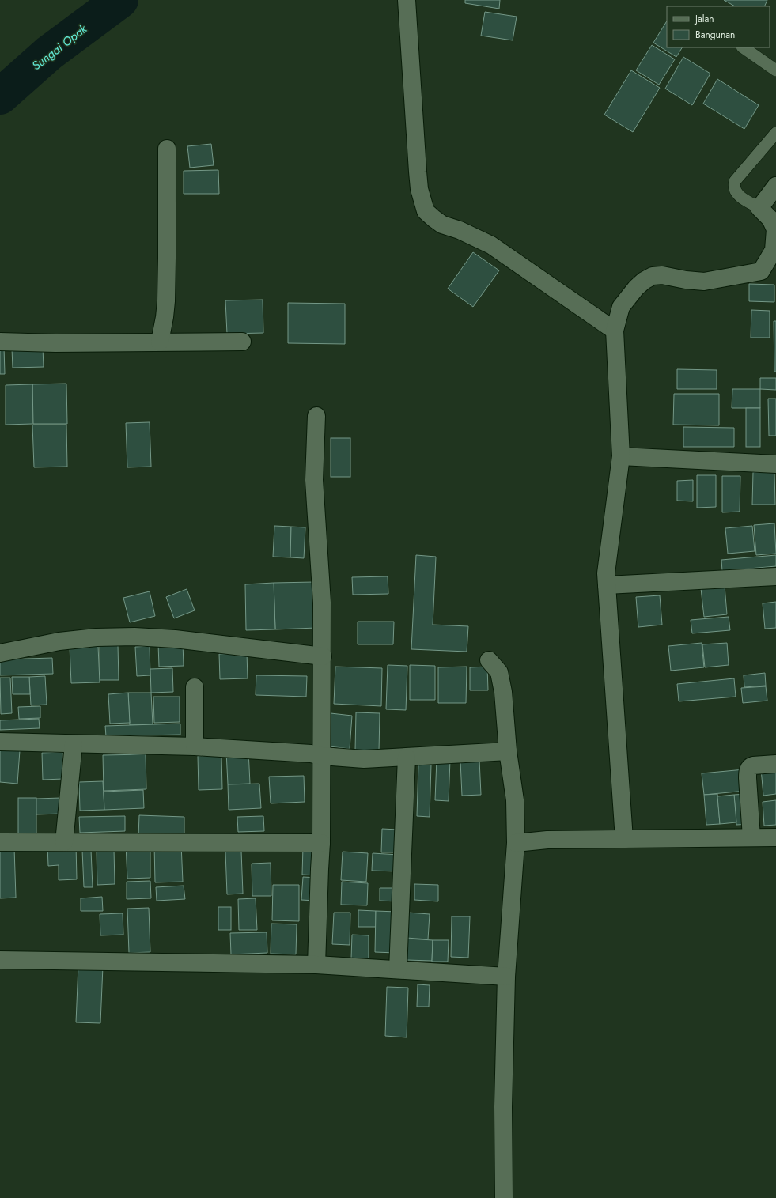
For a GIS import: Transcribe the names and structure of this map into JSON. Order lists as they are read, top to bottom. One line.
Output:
{"water":["Sungai Opak"],"legend":["Jalan","Bangunan"]}
